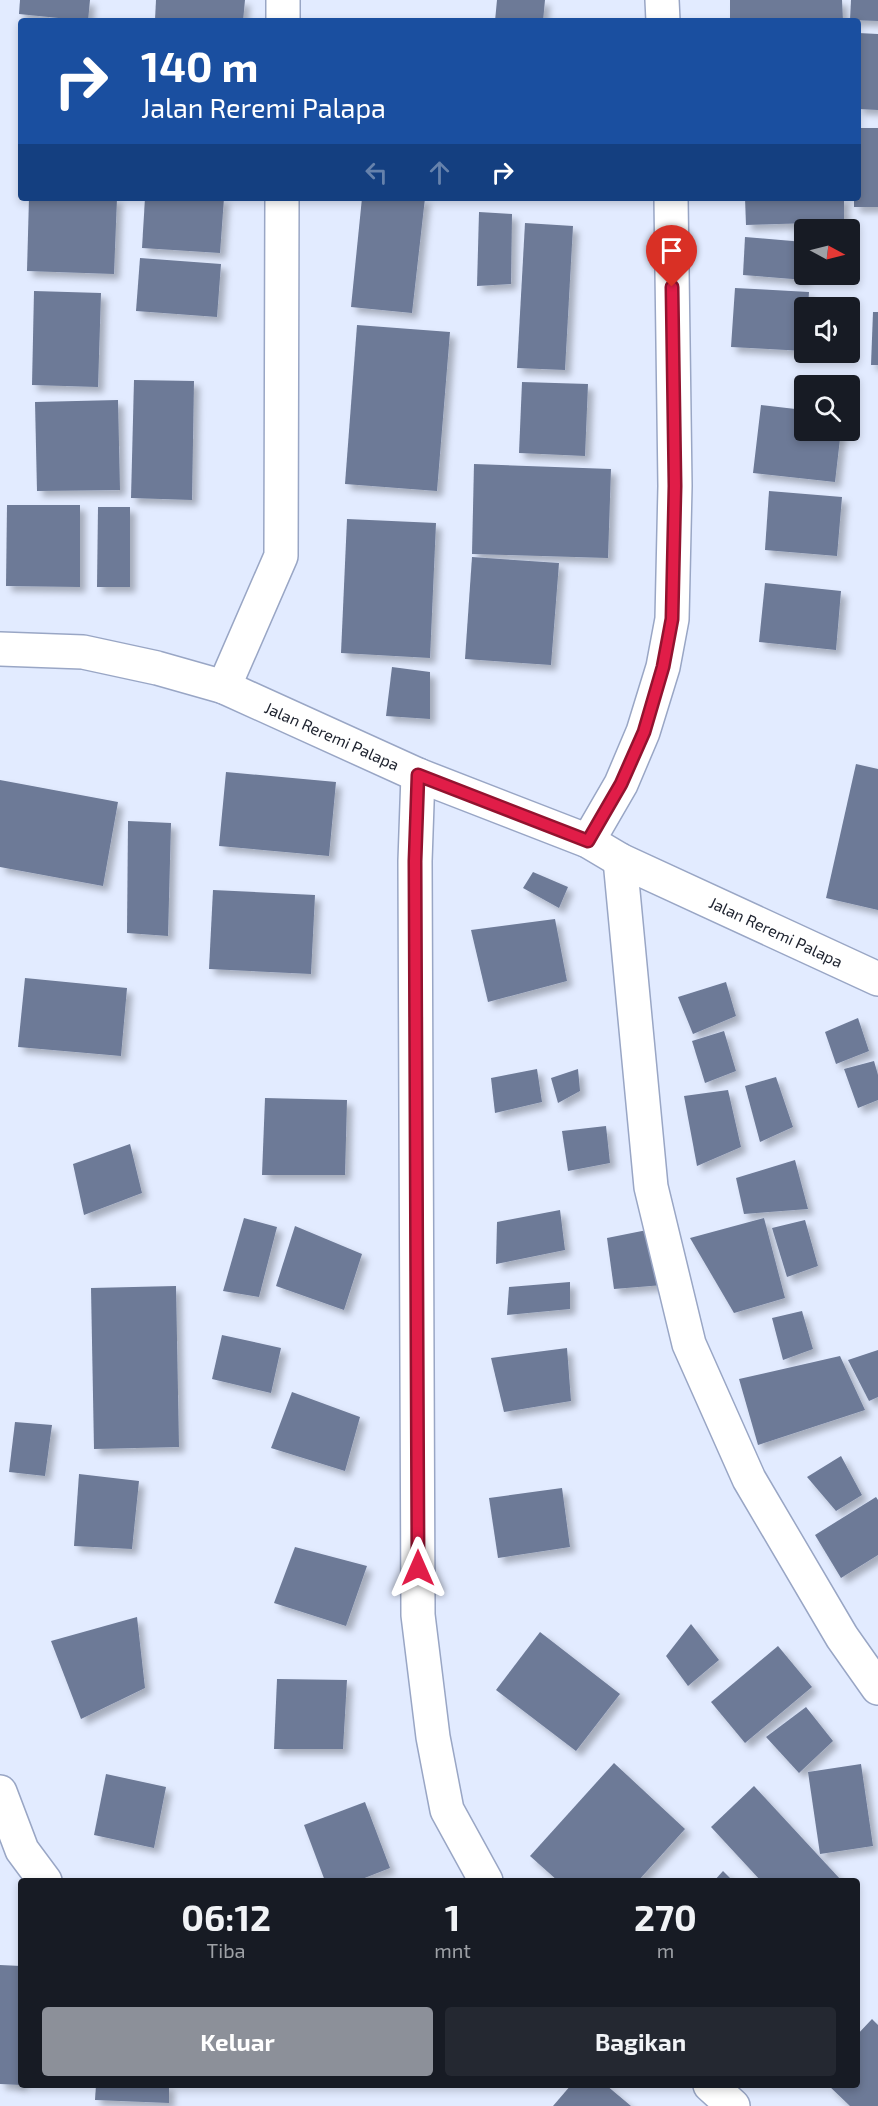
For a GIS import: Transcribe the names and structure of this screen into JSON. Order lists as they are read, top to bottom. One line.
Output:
{"streets":{"street":["Jalan Reremi Palapa"]},"north":"right","page":{"turn":["140 m","Jalan Reremi Palapa"],"eta":["06:12","Tiba","1","mnt","270","m"],"buttons":["Keluar","Bagikan"]}}
